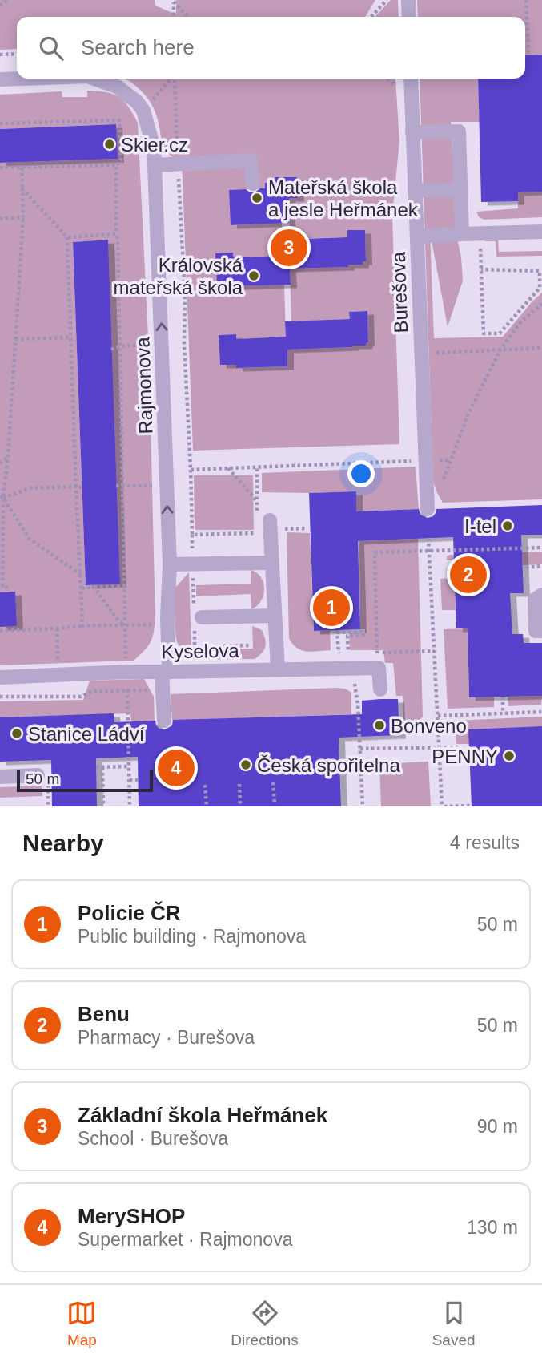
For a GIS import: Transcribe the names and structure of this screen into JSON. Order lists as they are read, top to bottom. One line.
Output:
{"streets":{"street":["Burešova","Rajmonova","Kyselova"]},"crossings":[["Rajmonova","Kyselova"]],"one_way":["Rajmonova"],"places":["Skier.cz","Mateřská škola a jesle Heřmánek","Královská mateřská škola","I-tel","Bonveno","Stanice Ládví","PENNY","Česká spořitelna"],"scale_bar":"50 m","page":{"search":"Search here","pins":["3","2","1","4"],"scale":"50 m","heading":["Nearby","4 results"],"list":[{"mark":"1","name":"Policie ČR","note":"Public building · Rajmonova","value":"50 m"},{"mark":"2","name":"Benu","note":"Pharmacy · Burešova","value":"50 m"},{"mark":"3","name":"Základní škola Heřmánek","note":"School · Burešova","value":"90 m"},{"mark":"4","name":"MerySHOP","note":"Supermarket · Rajmonova","value":"130 m"}],"nav":["Map","Directions","Saved"]}}
